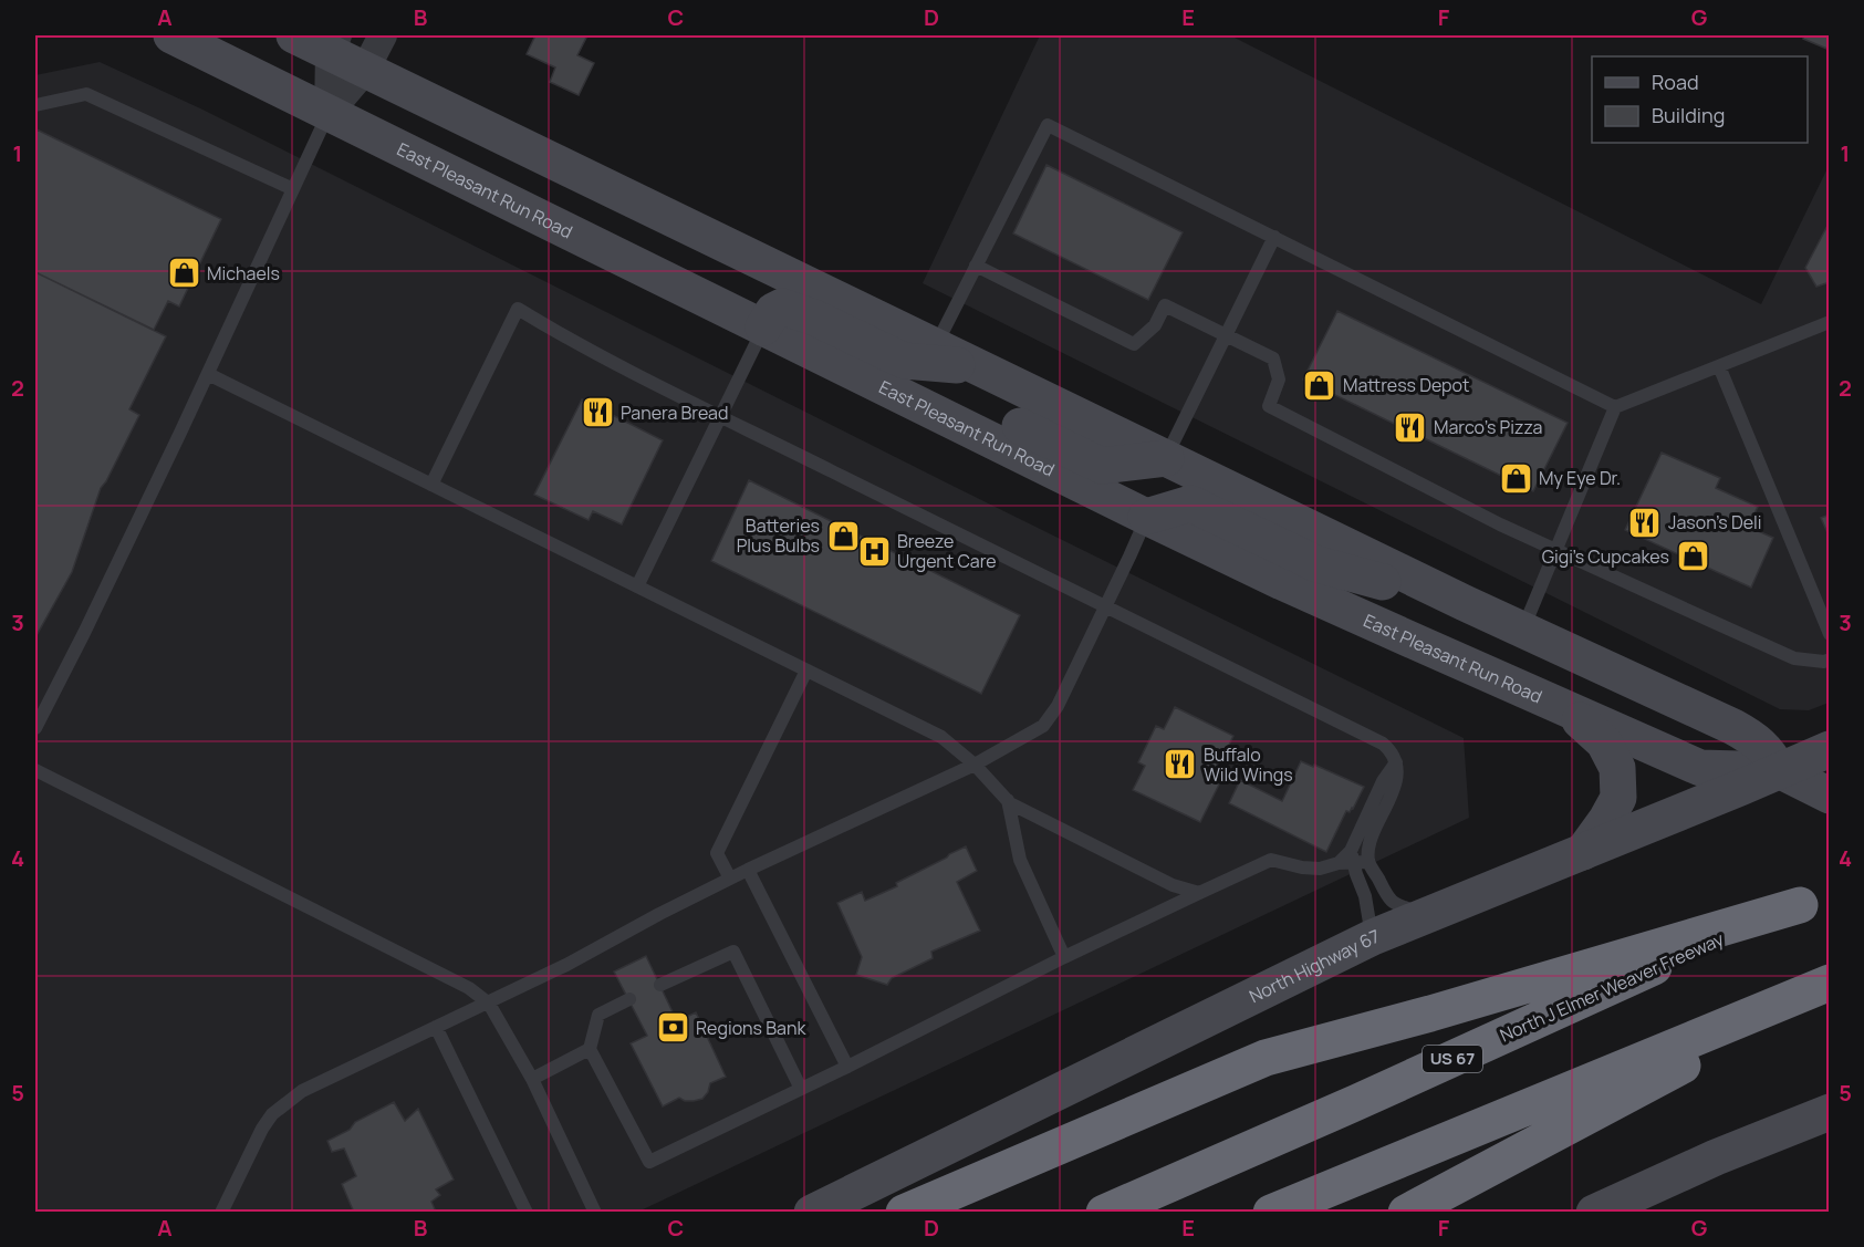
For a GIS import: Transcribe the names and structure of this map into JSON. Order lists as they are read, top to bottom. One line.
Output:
{"streets":{"highway":["North J Elmer Weaver Freeway","US 67"],"main road":["East Pleasant Run Road","North Highway 67"]},"crossings":[["East Pleasant Run Road","North Highway 67"]],"places":{"shop":["Michaels","Mattress Depot","My Eye Dr.","Batteries Plus Bulbs","Gigi's Cupcakes"],"restaurant":["Panera Bread","Marco's Pizza","Jason's Deli","Buffalo Wild Wings"],"hospital":["Breeze Urgent Care"],"bank":["Regions Bank"]},"legend":["Road","Building"],"grid":{"columns":["A","B","C","D","E","F","G"],"rows":["1","2","3","4","5"]}}
